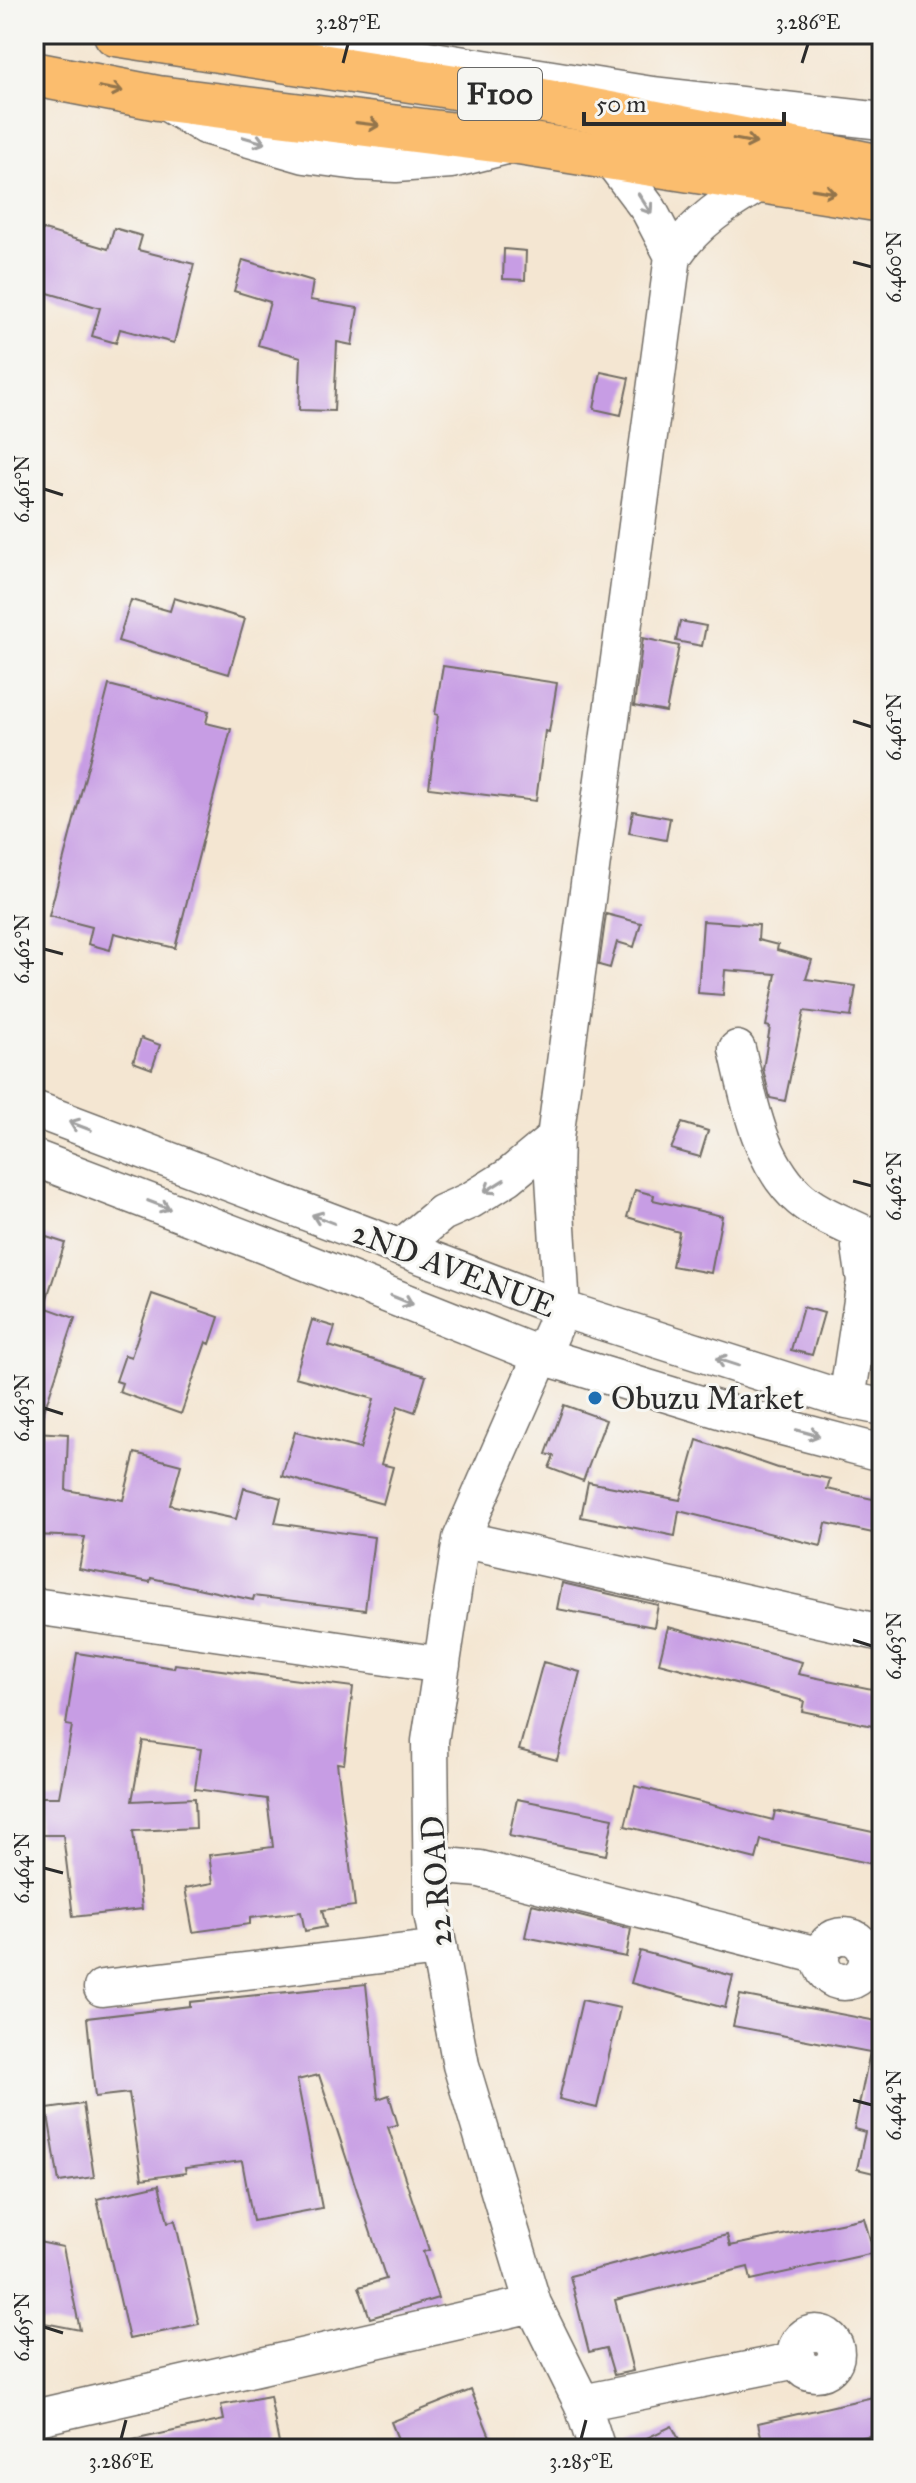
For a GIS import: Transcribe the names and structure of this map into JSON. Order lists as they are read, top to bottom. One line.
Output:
{"streets":{"main road":["F100"],"street":["2ND AVENUE","22 ROAD"]},"crossings":[["2ND AVENUE","22 ROAD"]],"places":["Obuzu Market"],"scale_bar":"50 m","coordinates":["3.287°E","3.286°E","6.460°N","6.461°N","6.462°N","6.463°N","6.464°N","6.465°N","3.285°E"]}
